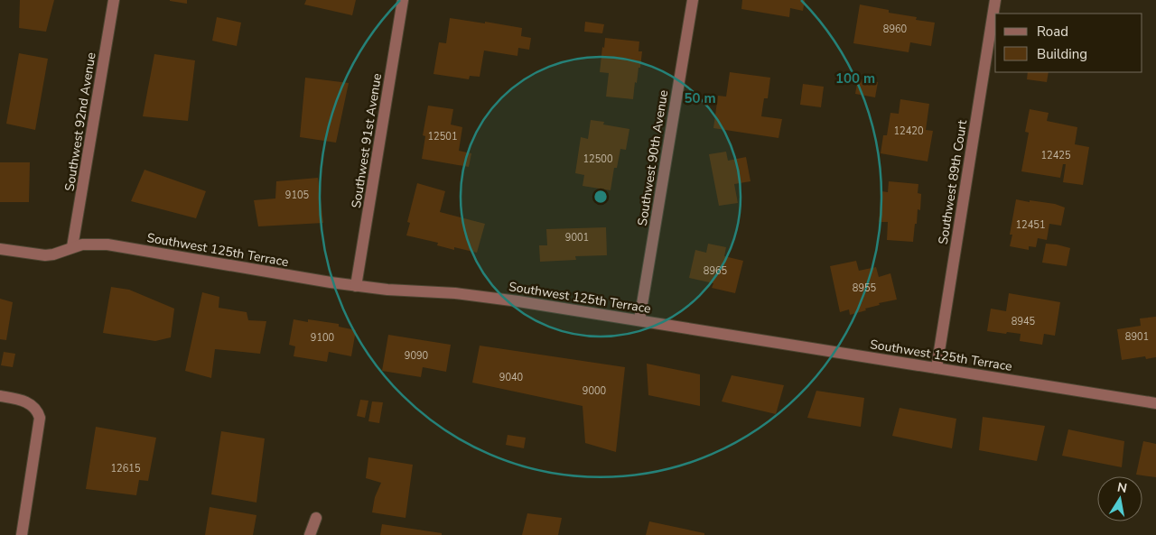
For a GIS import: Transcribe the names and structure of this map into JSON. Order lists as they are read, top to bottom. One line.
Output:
{"streets":{"street":["Southwest 92nd Avenue","Southwest 91st Avenue","Southwest 90th Avenue","Southwest 89th Court","Southwest 125th Terrace"]},"crossings":[["Southwest 92nd Avenue","Southwest 125th Terrace"],["Southwest 91st Avenue","Southwest 125th Terrace"],["Southwest 90th Avenue","Southwest 125th Terrace"],["Southwest 89th Court","Southwest 125th Terrace"]],"house_numbers":["8960","12420","12501","12425","12500","9105","12451","9001","8965","8955","8945","8901","9100","9090","9040","9000","12615"],"legend":["Road","Building"],"north":"top","rings":["100 m","50 m"]}
